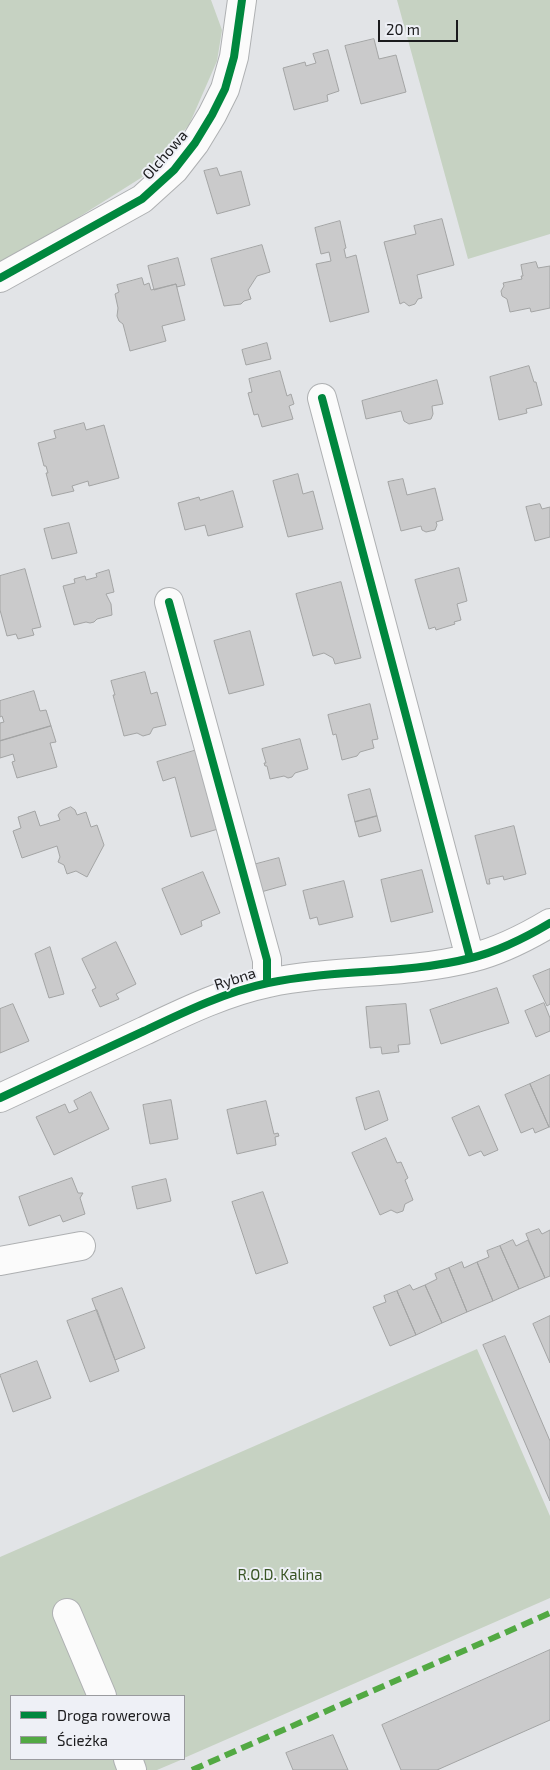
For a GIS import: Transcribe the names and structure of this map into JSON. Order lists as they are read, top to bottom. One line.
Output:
{"streets":{"street":["Olchowa","Rybna"]},"parks":["R.O.D. Kalina"],"legend":["Droga rowerowa","Ścieżka"],"scale_bar":"20 m"}
